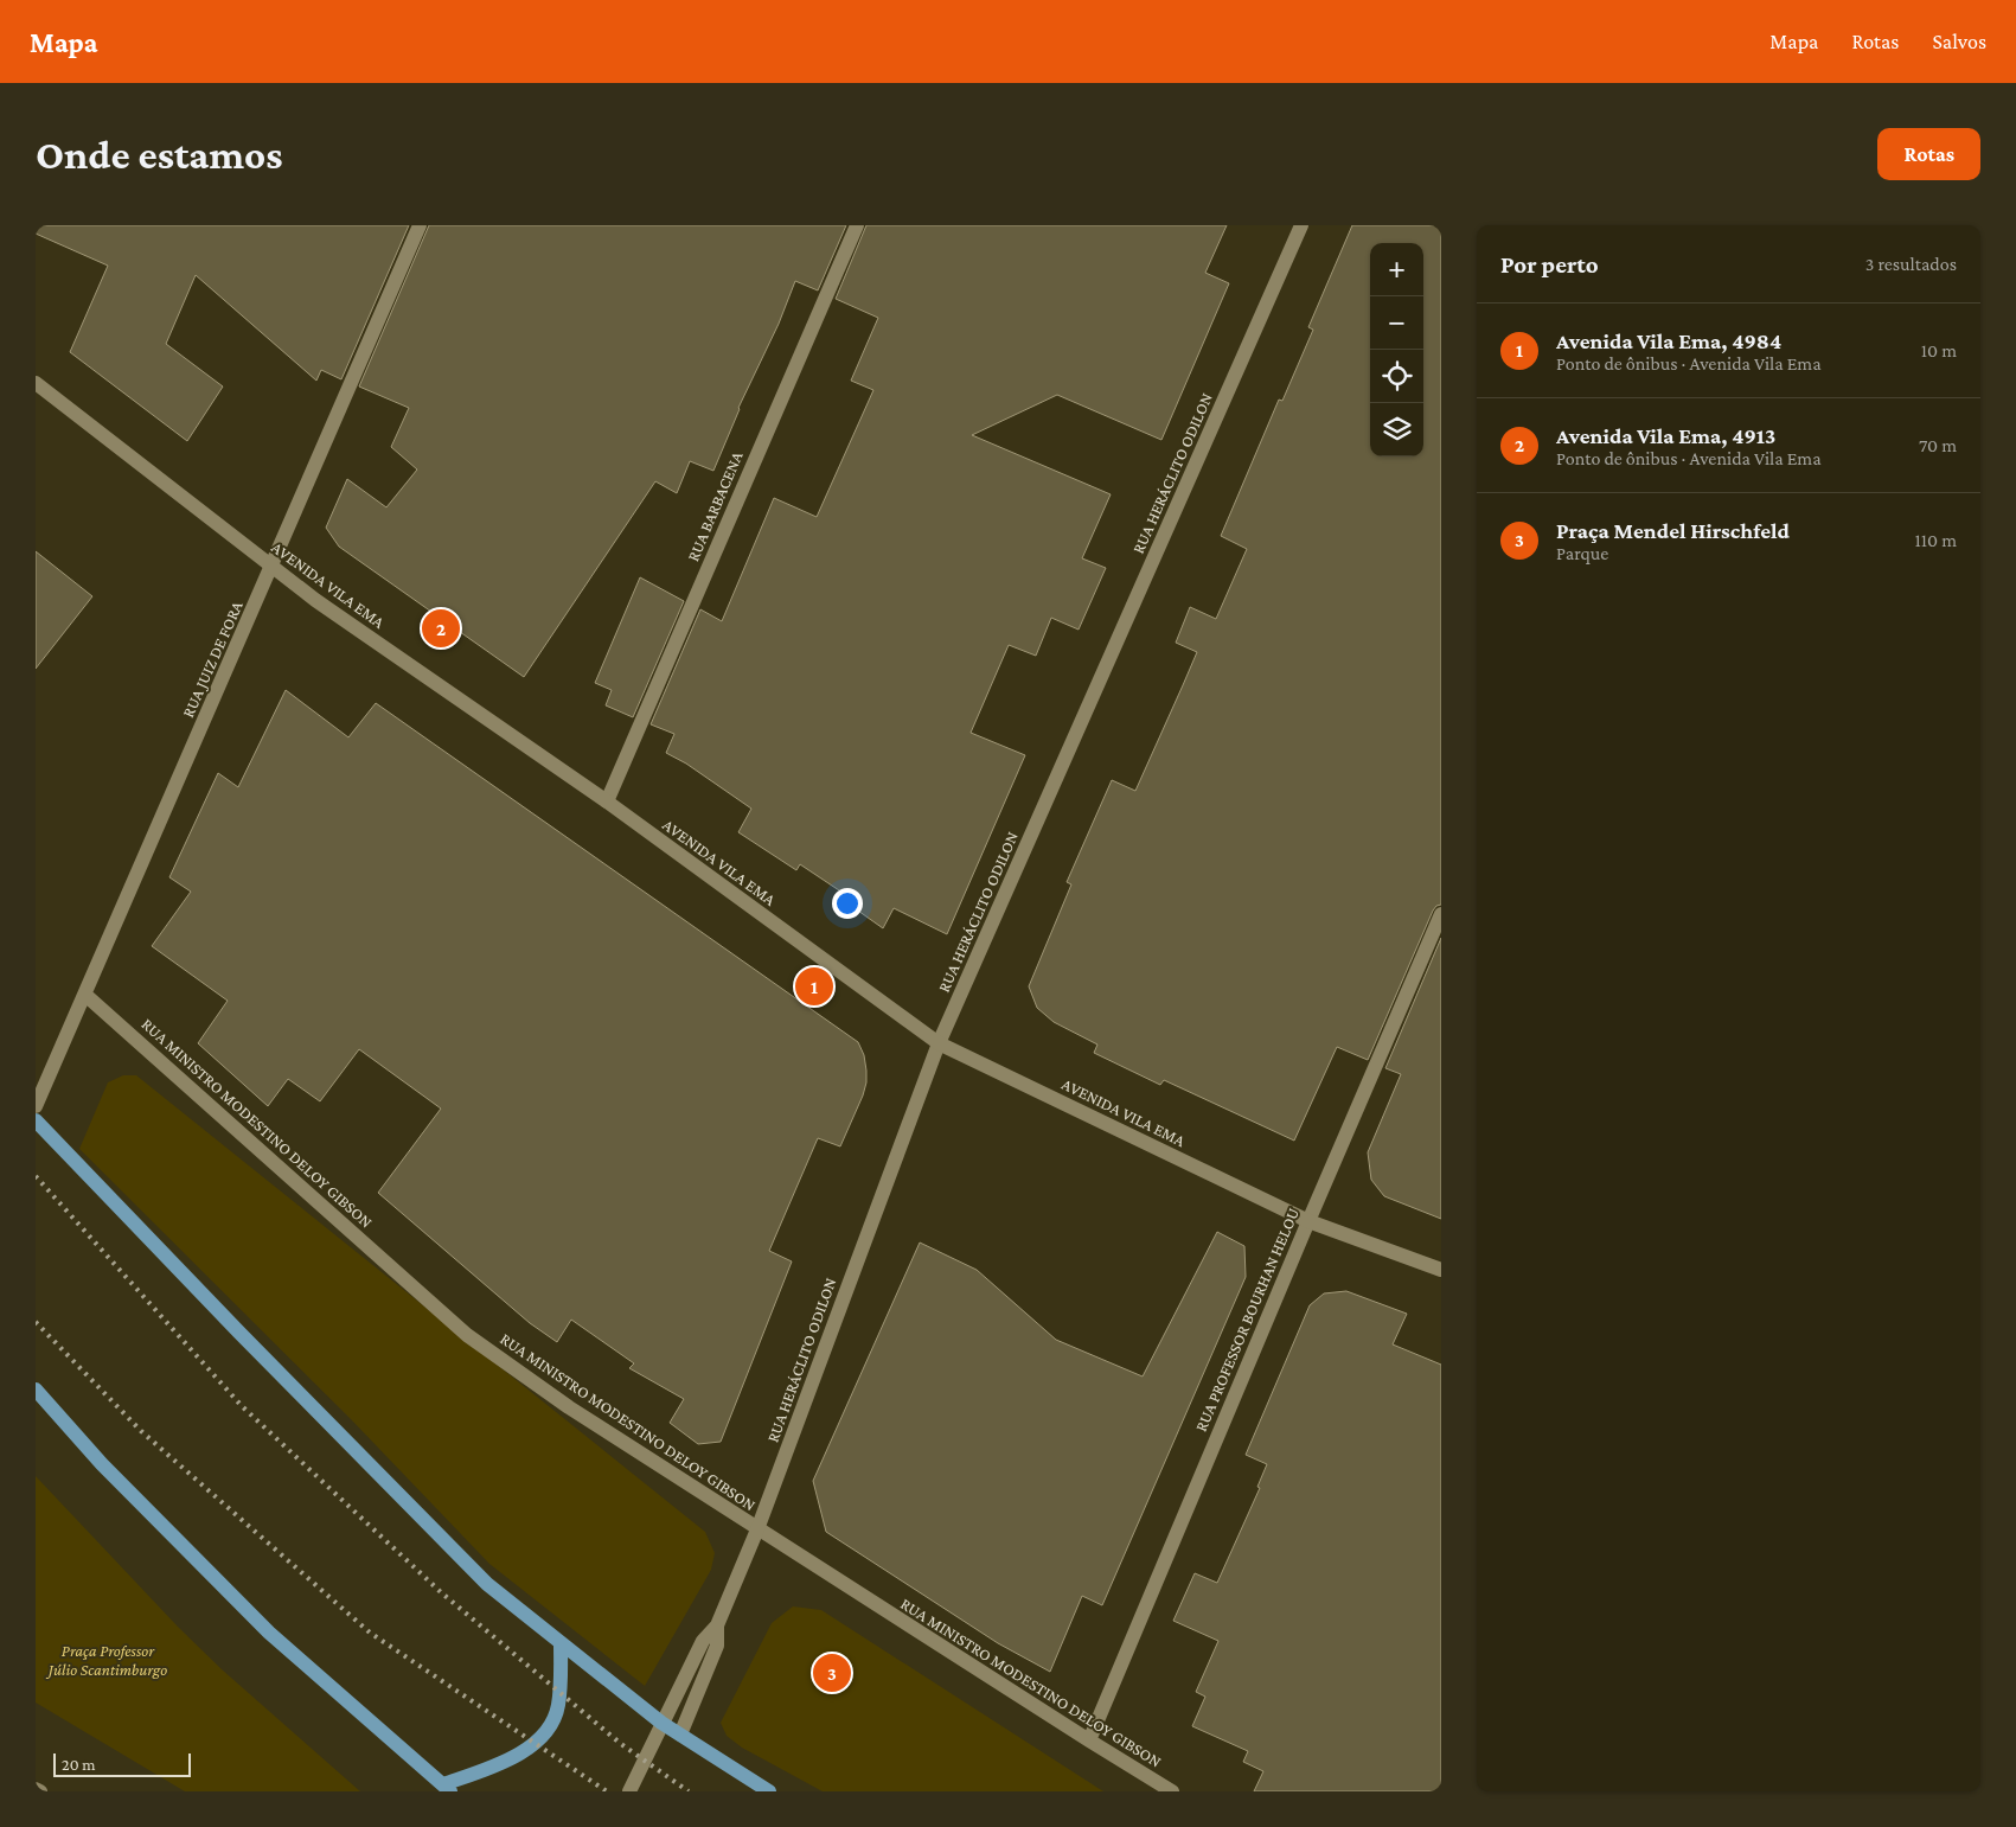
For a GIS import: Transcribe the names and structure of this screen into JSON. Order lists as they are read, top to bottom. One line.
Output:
{"streets":{"street":["RUA HERÁCLITO ODILON","RUA BARBACENA","AVENIDA VILA EMA","RUA JUIZ DE FORA","RUA MINISTRO MODESTINO DELOY GIBSON","RUA PROFESSOR BOURHAN HELOU"]},"crossings":[["RUA HERÁCLITO ODILON","AVENIDA VILA EMA"],["RUA HERÁCLITO ODILON","RUA MINISTRO MODESTINO DELOY GIBSON"],["RUA BARBACENA","AVENIDA VILA EMA"],["AVENIDA VILA EMA","RUA JUIZ DE FORA"],["AVENIDA VILA EMA","RUA PROFESSOR BOURHAN HELOU"],["RUA JUIZ DE FORA","RUA MINISTRO MODESTINO DELOY GIBSON"],["RUA MINISTRO MODESTINO DELOY GIBSON","RUA PROFESSOR BOURHAN HELOU"]],"parks":["Praça Professor Júlio Scantimburgo"],"scale_bar":"20 m","page":{"header":"Mapa","nav":["Mapa","Rotas","Salvos"],"buttons":"Rotas","title":"Onde estamos","heading":["Por perto","3 resultados"],"map_buttons":["+","−"],"list":[{"mark":"1","name":"Avenida Vila Ema, 4984","note":"Ponto de ônibus · Avenida Vila Ema","value":"10 m"},{"mark":"2","name":"Avenida Vila Ema, 4913","note":"Ponto de ônibus · Avenida Vila Ema","value":"70 m"},{"mark":"3","name":"Praça Mendel Hirschfeld","note":"Parque","value":"110 m"}],"pins":["2","1","3"],"scale":"20 m"}}
